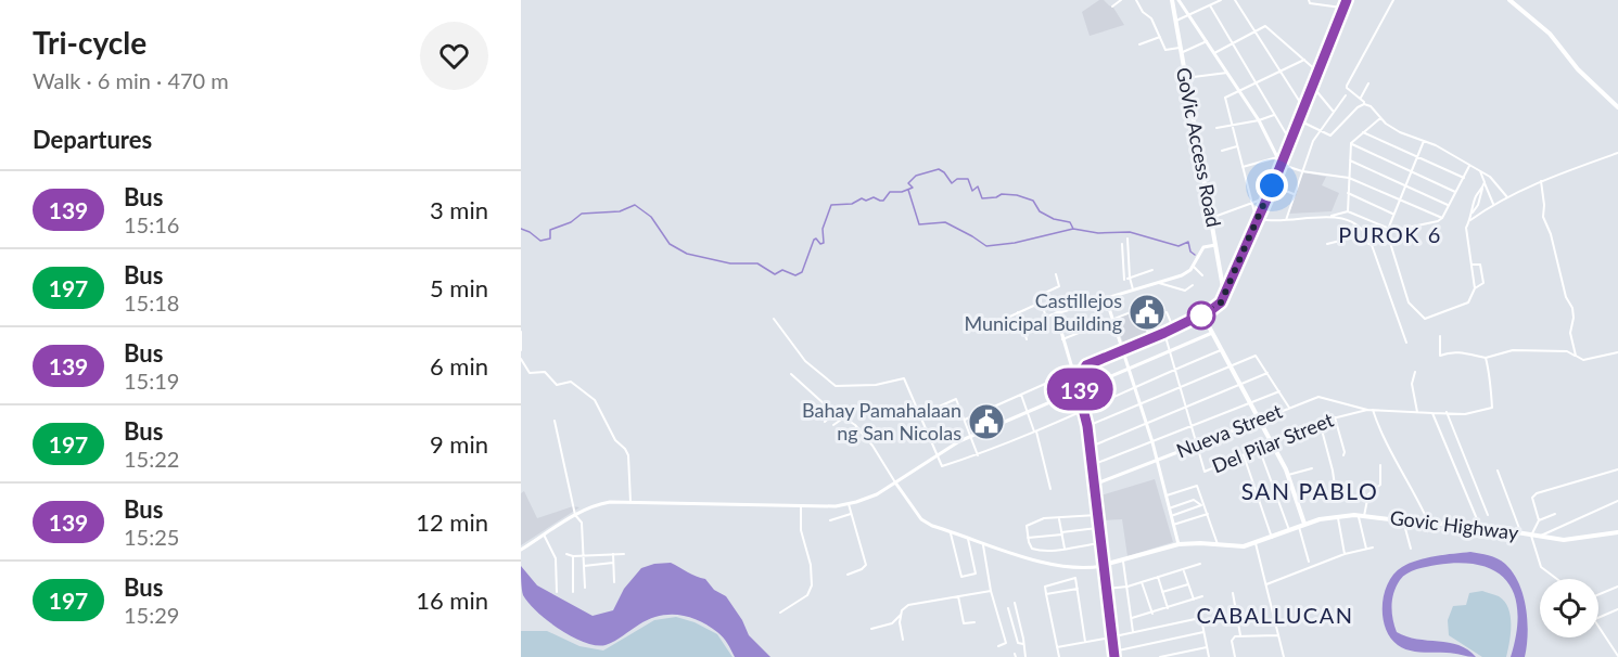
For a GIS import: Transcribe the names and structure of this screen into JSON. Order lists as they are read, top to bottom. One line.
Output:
{"streets":{"main road":["GoVic Access Road","Govic Highway"],"street":["Nueva Street","Del Pilar Street"]},"crossings":[["Nueva Street","Del Pilar Street"]],"districts":["PUROK 6","SAN PABLO","CABALLUCAN"],"places":{"public building":["Castillejos Municipal Building","Bahay Pamahalaan ng San Nicolas"]},"lines":["bus line 139"],"page":{"heading":[["Tri-cycle","Walk · 6 min · 470 m"],"Departures"],"on_map":"139","list":[{"mark":"139","name":"Bus","note":"15:16","value":"3 min"},{"mark":"197","name":"Bus","note":"15:18","value":"5 min"},{"mark":"139","name":"Bus","note":"15:19","value":"6 min"},{"mark":"197","name":"Bus","note":"15:22","value":"9 min"},{"mark":"139","name":"Bus","note":"15:25","value":"12 min"},{"mark":"197","name":"Bus","note":"15:29","value":"16 min"}]}}
